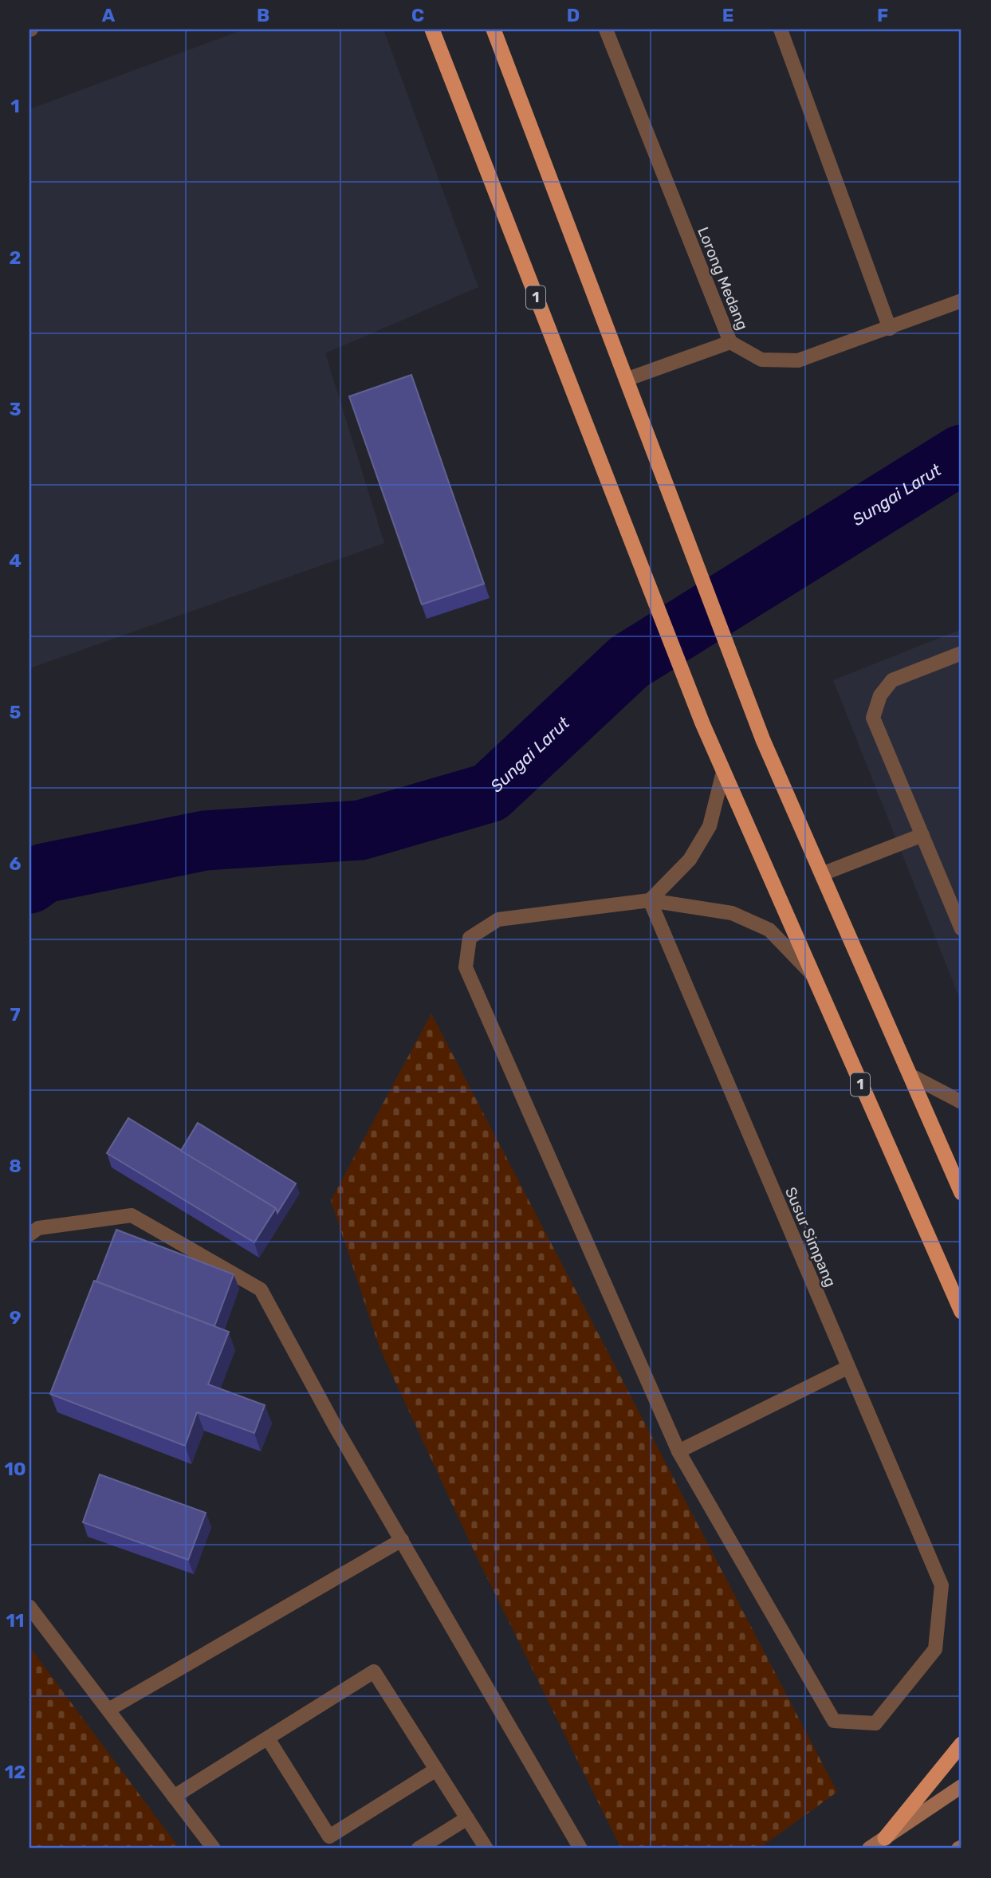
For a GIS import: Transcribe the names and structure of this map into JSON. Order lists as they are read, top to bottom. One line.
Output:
{"streets":{"highway":["1"],"street":["Lorong Medang","Susur Simpang"]},"water":["Sungai Larut"],"grid":{"columns":["A","B","C","D","E","F"],"rows":["1","2","3","4","5","6","7","8","9","10","11","12"]}}
